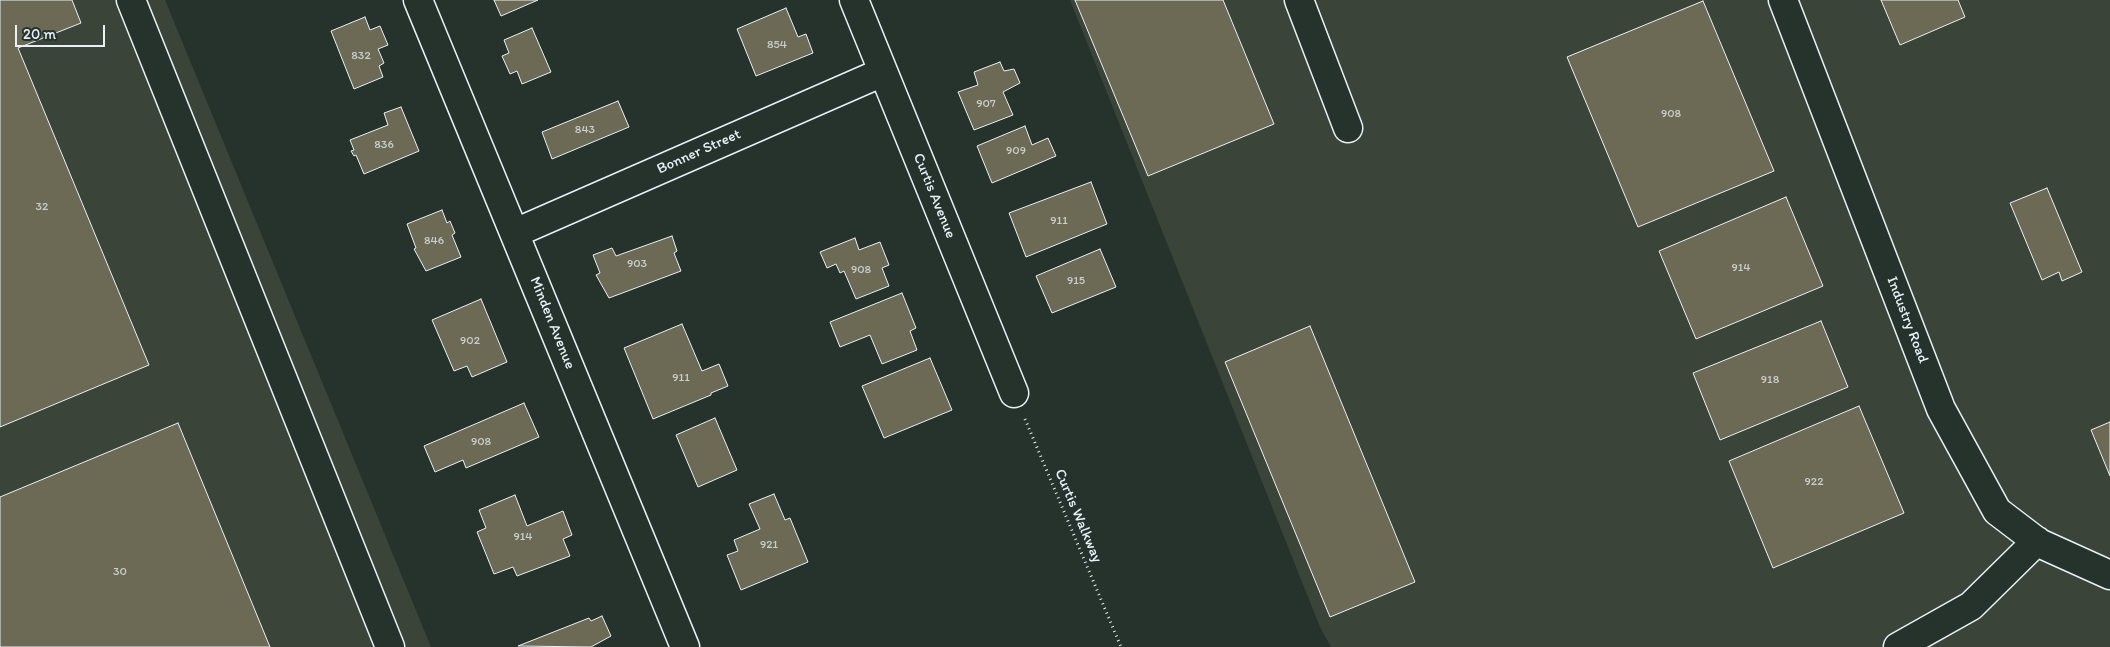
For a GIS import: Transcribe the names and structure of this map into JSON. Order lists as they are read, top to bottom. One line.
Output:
{"streets":{"street":["Bonner Street","Curtis Avenue","Industry Road","Minden Avenue"],"path":["Curtis Walkway"]},"crossings":[["Bonner Street","Curtis Avenue"],["Bonner Street","Minden Avenue"],["Curtis Avenue","Curtis Walkway"]],"house_numbers":["854","832","907","908","843","836","909","32","911","846","903","914","908","915","902","911","918","908","922","914","921","30"],"scale_bar":"20 m"}
